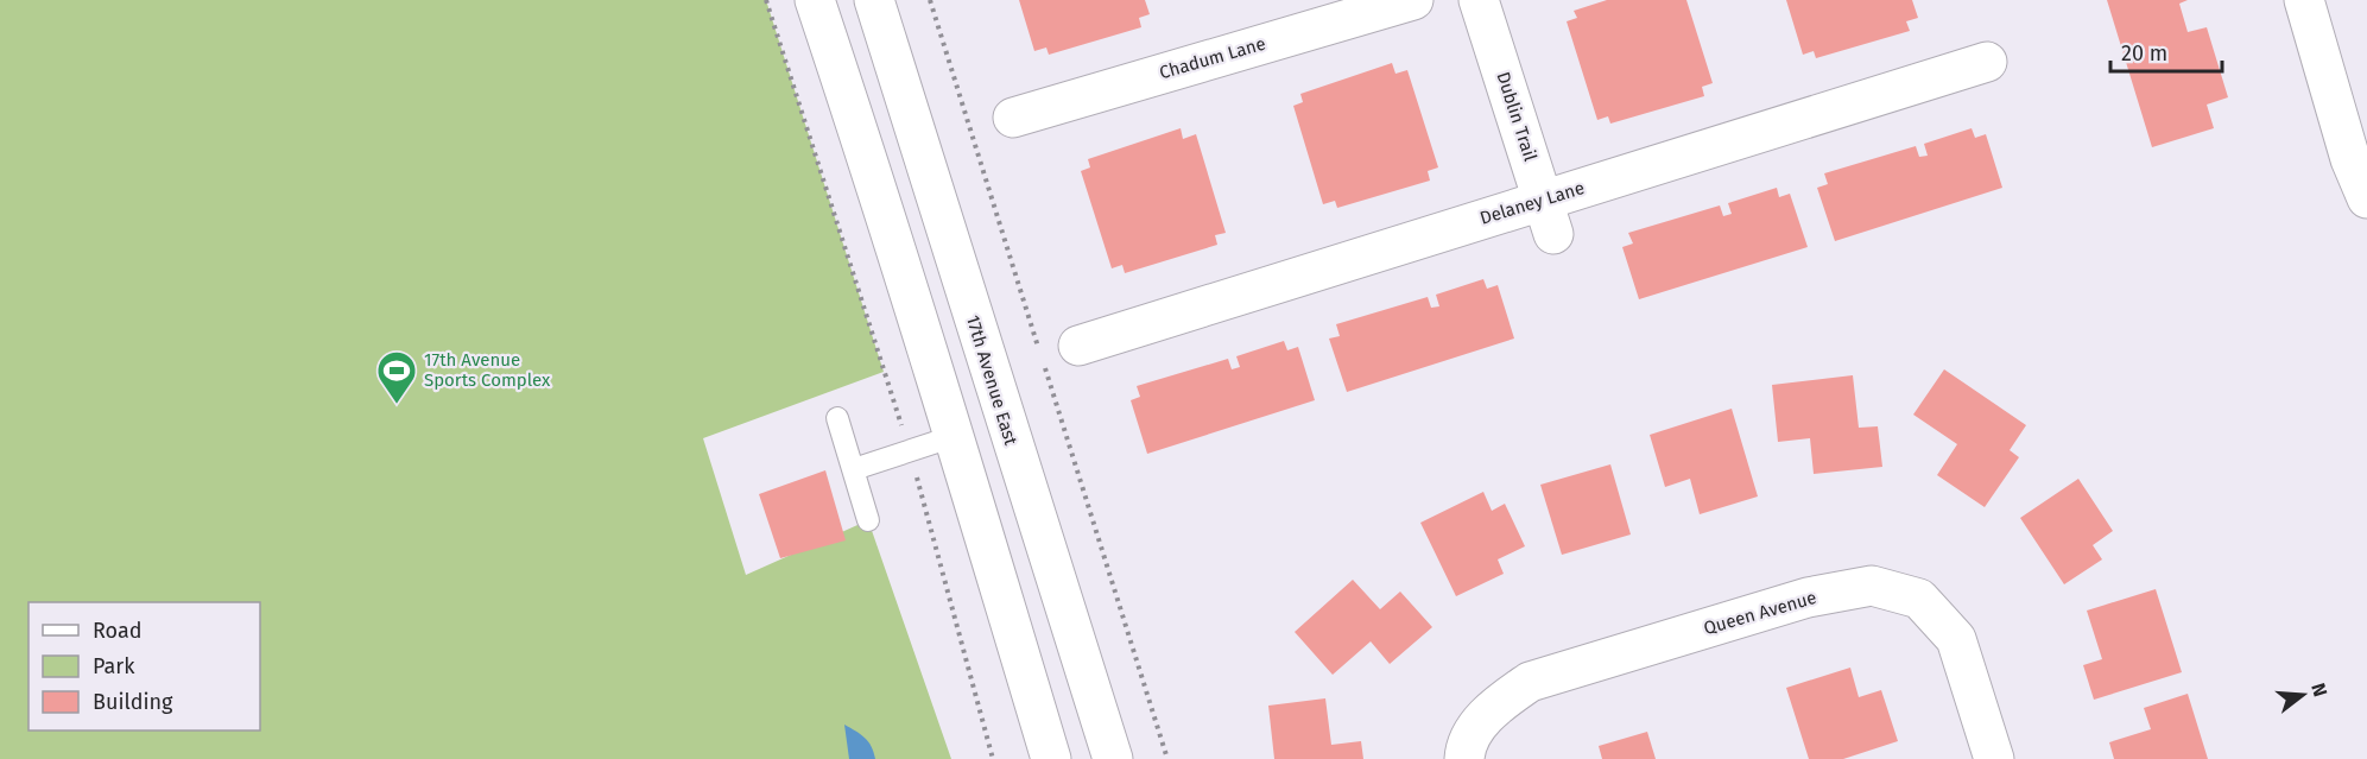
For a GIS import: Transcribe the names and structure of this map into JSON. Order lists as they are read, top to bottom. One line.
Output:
{"streets":{"street":["Chadum Lane","Dublin Trail","Delaney Lane","17th Avenue East","Queen Avenue"]},"crossings":[["Dublin Trail","Delaney Lane"]],"places":{"sports":["17th Avenue Sports Complex"]},"legend":["Road","Park","Building"],"scale_bar":"20 m","north":"right"}
